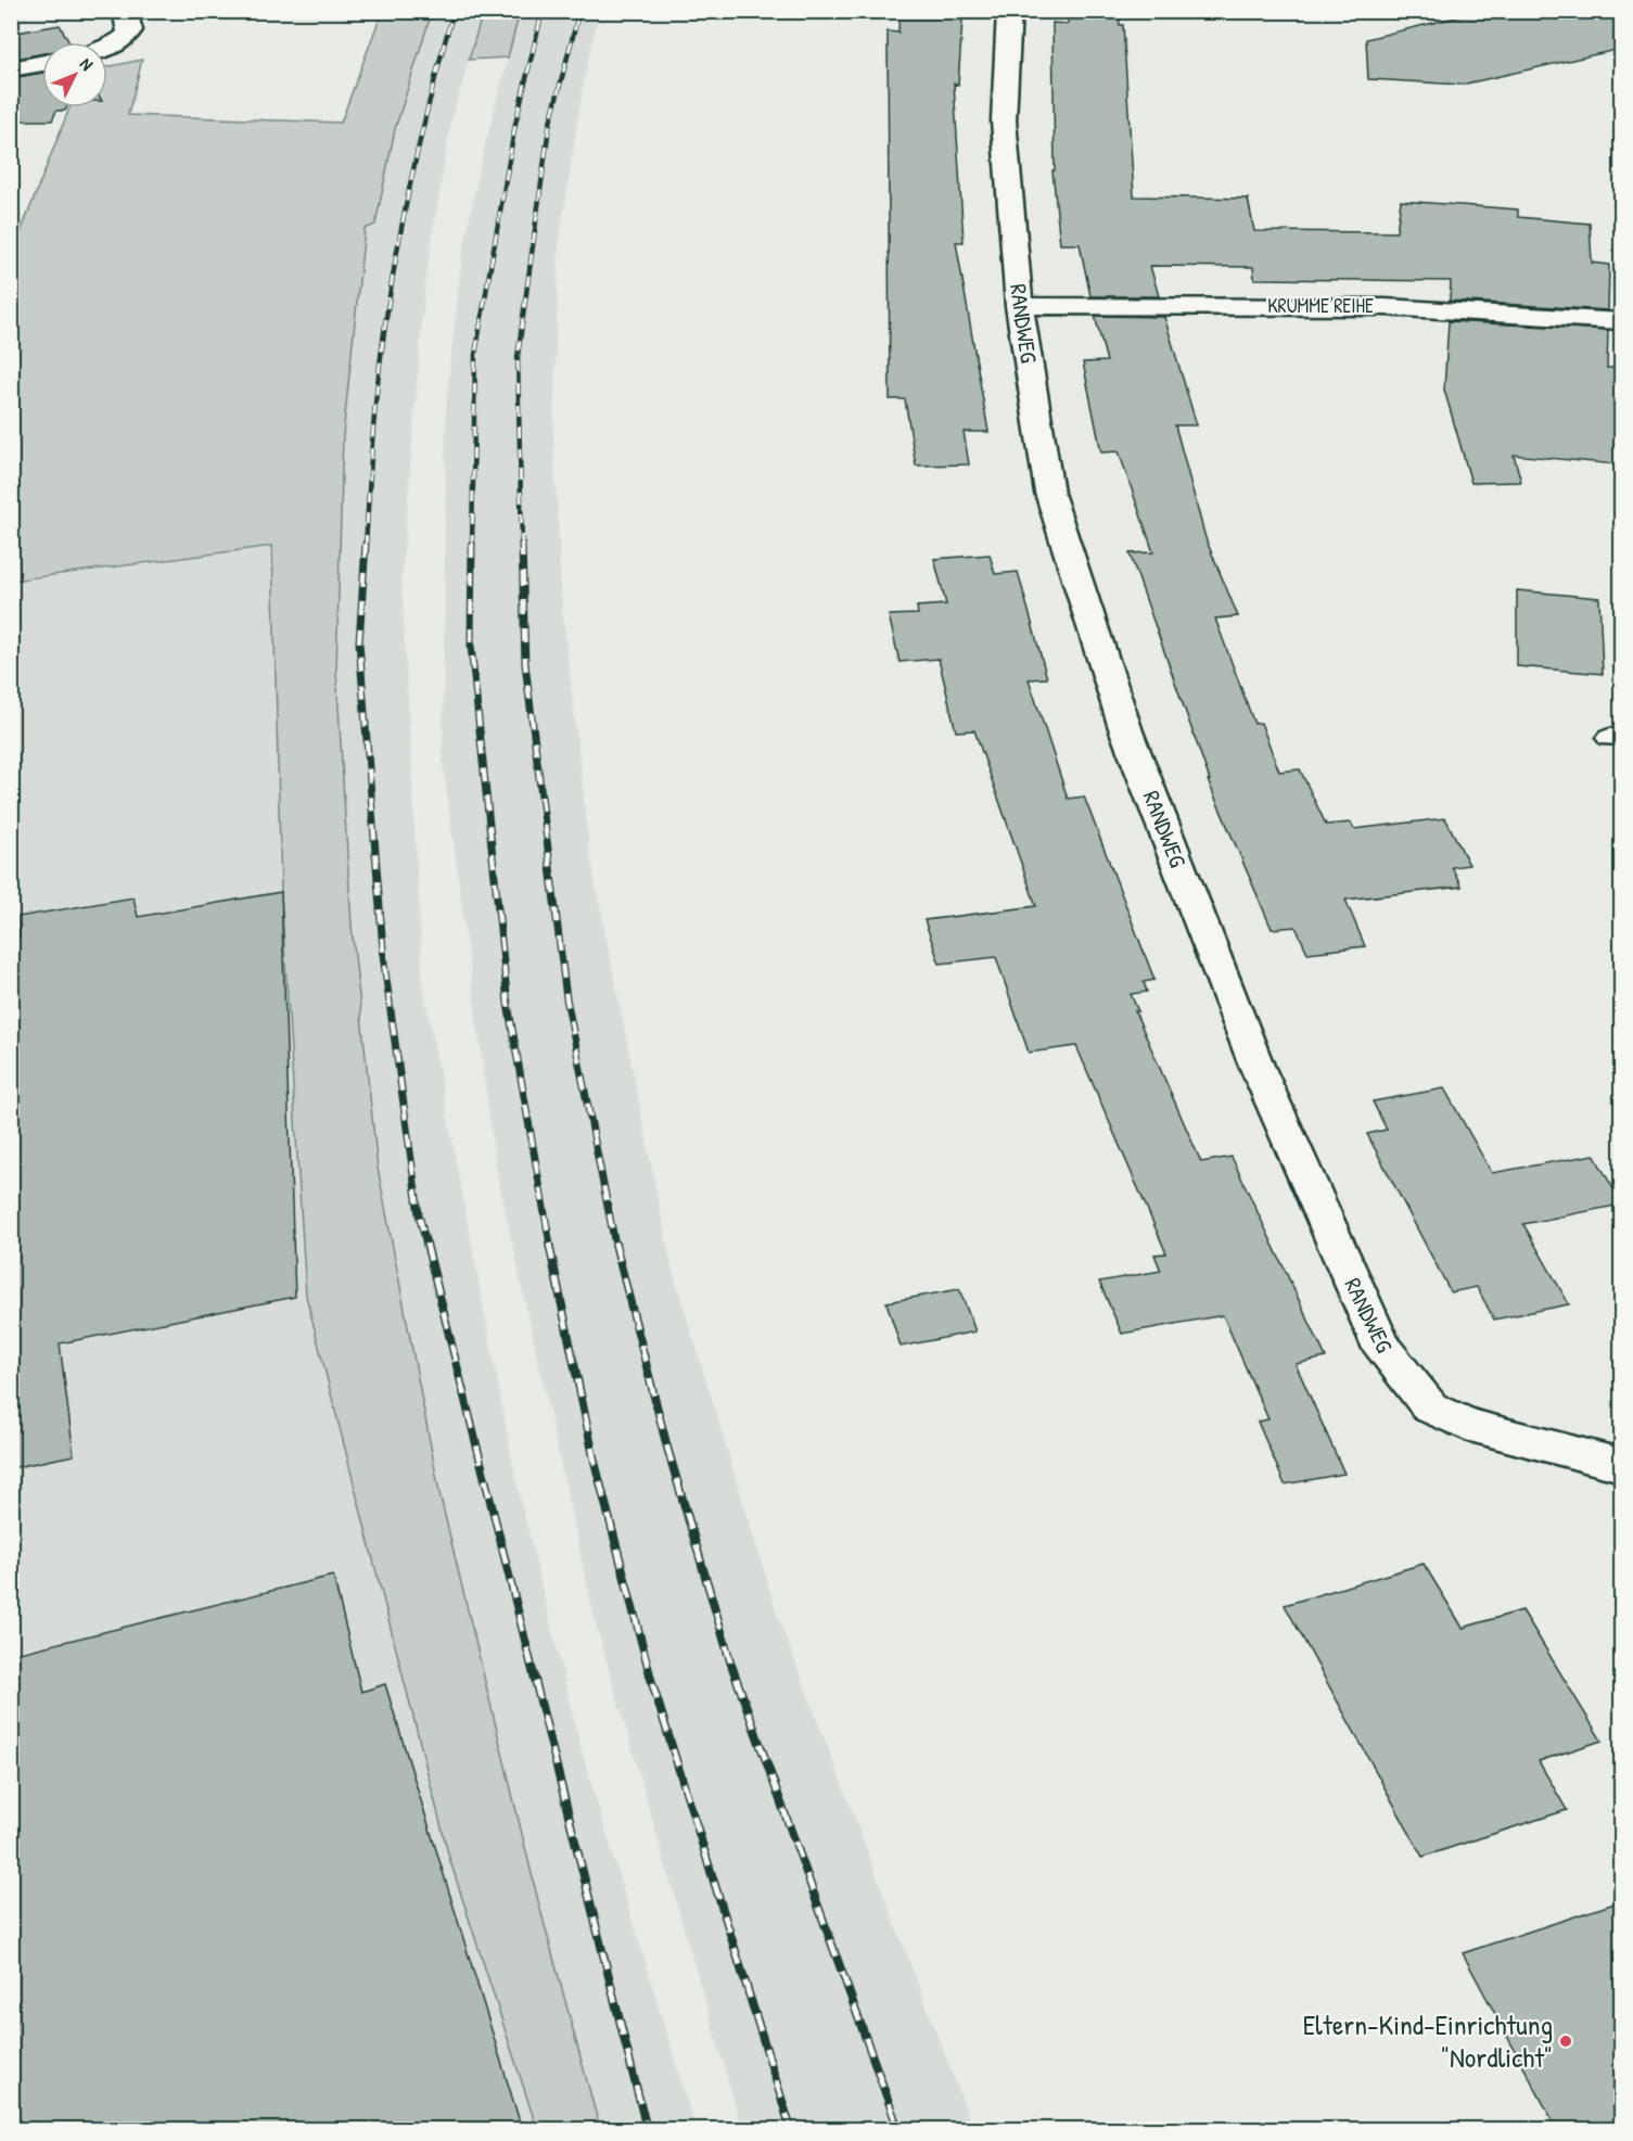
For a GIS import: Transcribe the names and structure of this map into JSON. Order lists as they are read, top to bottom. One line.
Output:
{"streets":{"street":["KRUMME REIHE","RANDWEG"]},"crossings":[["KRUMME REIHE","RANDWEG"]],"places":["Eltern-Kind-Einrichtung \"Nordlicht\""],"north":"top right"}
